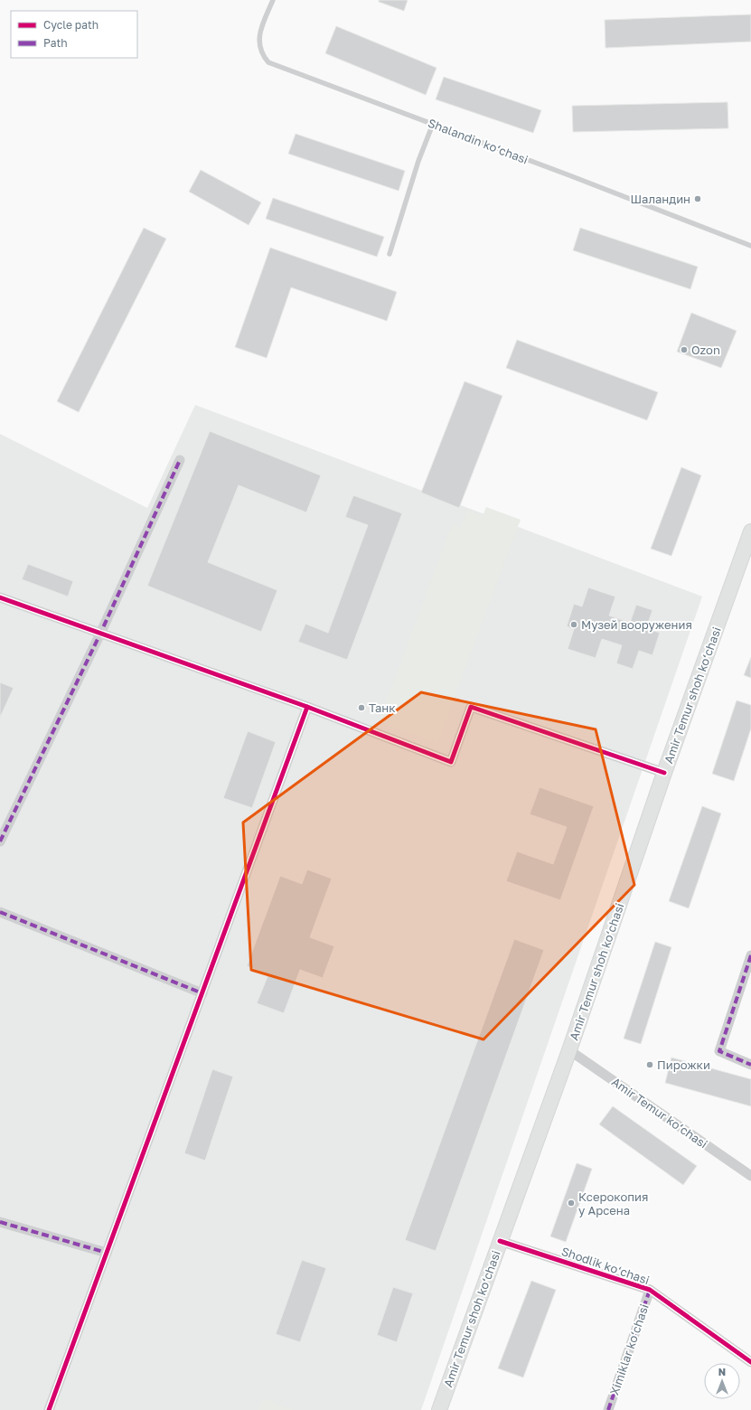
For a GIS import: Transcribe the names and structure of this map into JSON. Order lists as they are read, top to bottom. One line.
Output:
{"streets":{"main road":["Amir Temur shoh ko‘chasi"],"street":["Amir Temur ko‘chasi","Shodlik ko‘chasi","Ximiklar ko‘chasi"],"lane":["Shalandin ko‘chasi"]},"crossings":[["Amir Temur shoh ko‘chasi","Amir Temur ko‘chasi"],["Amir Temur shoh ko‘chasi","Shodlik ko‘chasi"],["Shodlik ko‘chasi","Ximiklar ko‘chasi"]],"places":["Шаландин","Ozon","Музей вооружения","Танк","Пирожки","Ксерокопия у Арсена"],"legend":["Cycle path","Path"],"north":"top"}
